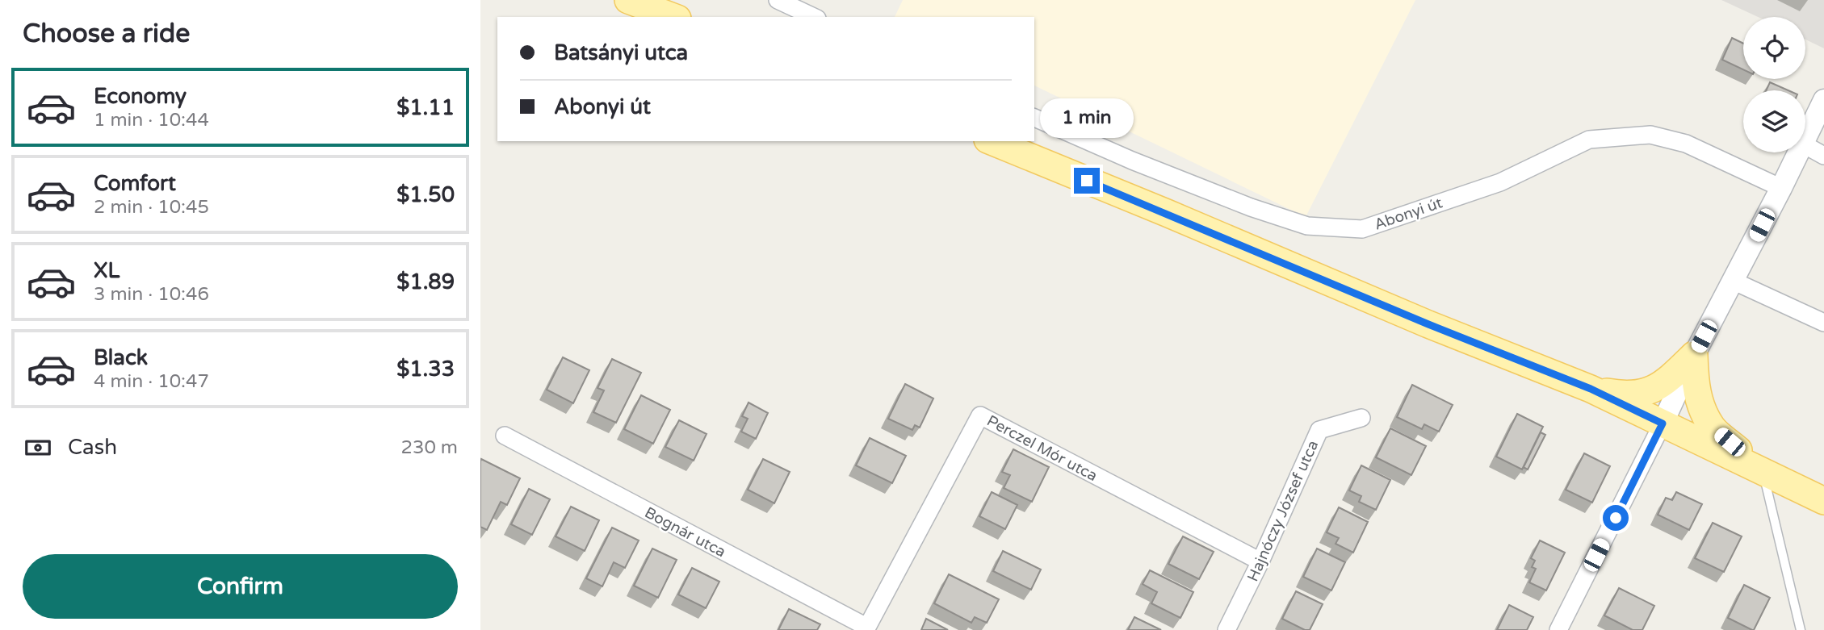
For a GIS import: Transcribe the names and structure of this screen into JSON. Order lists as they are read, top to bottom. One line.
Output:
{"streets":{"street":["Abonyi út","Perczel Mór utca","Hajnóczy József utca","Bognár utca"]},"crossings":[["Perczel Mór utca","Hajnóczy József utca"],["Perczel Mór utca","Bognár utca"]],"page":{"heading":"Choose a ride","banner":["Batsányi utca","Abonyi út"],"list":[{"name":"Economy","note":"1 min · 10:44","value":"$1.11"},{"name":"Comfort","note":"2 min · 10:45","value":"$1.50"},{"name":"XL","note":"3 min · 10:46","value":"$1.89"},{"name":"Black","note":"4 min · 10:47","value":"$1.33"}],"bubble":"1 min","pay":["Cash","230 m"],"buttons":"Confirm"}}
